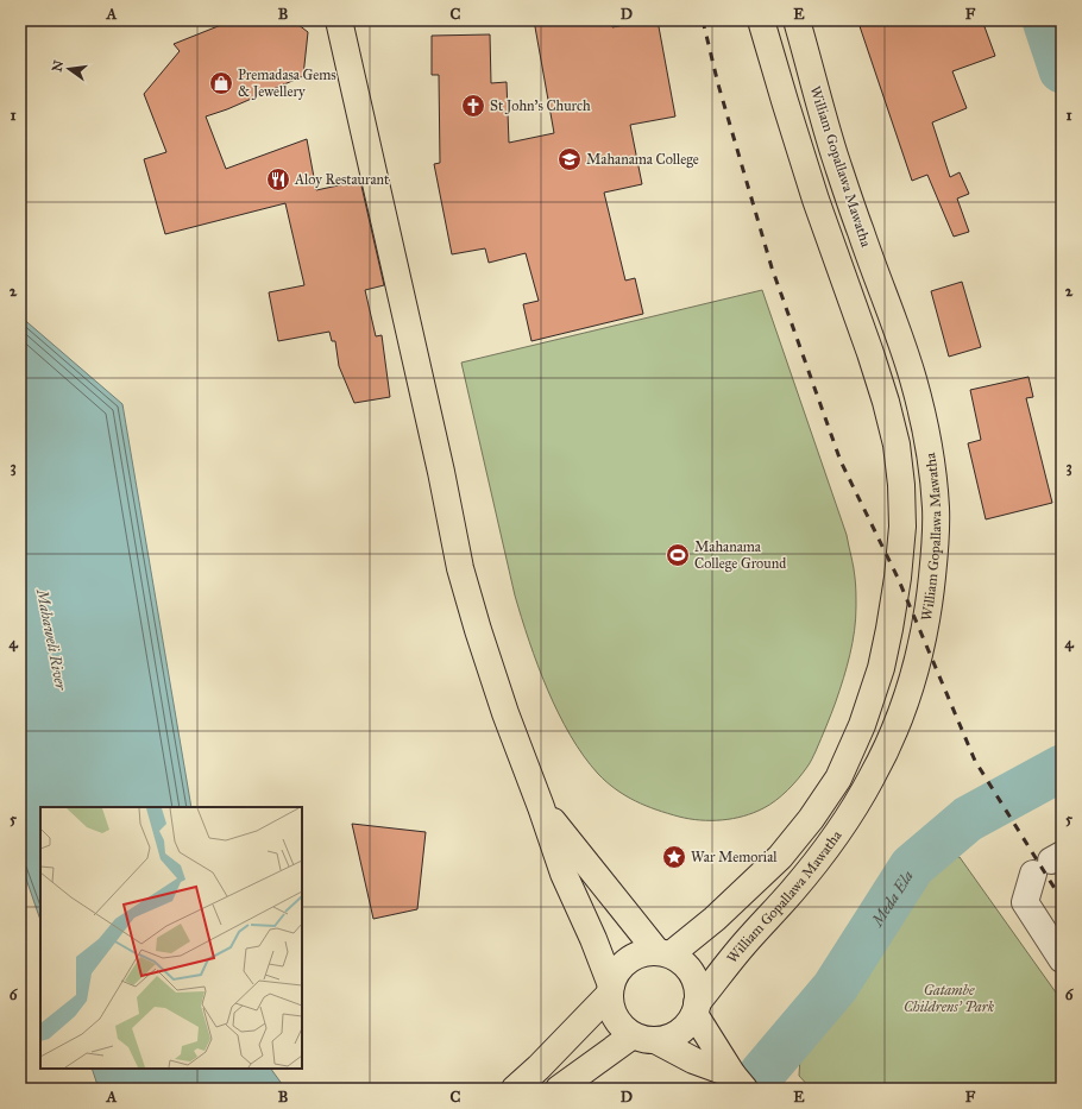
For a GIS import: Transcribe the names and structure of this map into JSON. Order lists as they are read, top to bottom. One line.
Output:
{"streets":{"main road":["William Gopallawa Mawatha"]},"water":["Mahaweli River","Meda Ela"],"parks":["Gatambe Childrens' Park"],"places":{"shop":["Premadasa Gems & Jewellery"],"church":["St John's Church"],"school or university":["Mahanama College"],"restaurant":["Aloy Restaurant"],"sports":["Mahanama College Ground"],"place":["War Memorial"]},"north":"left","grid":{"columns":["A","B","C","D","E","F"],"rows":["1","2","3","4","5","6"]}}
